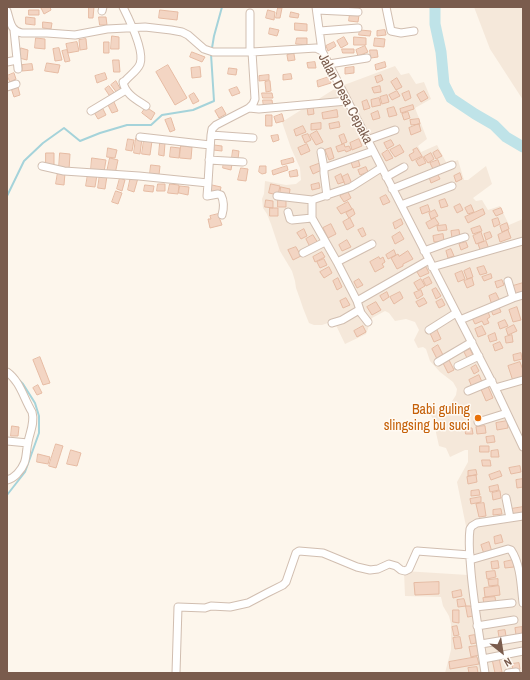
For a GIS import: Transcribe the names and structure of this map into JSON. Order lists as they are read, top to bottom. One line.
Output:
{"streets":{"street":["Jalan Desa Cepaka"]},"places":["Babi guling slingsing bu suci"],"north":"bottom right"}
